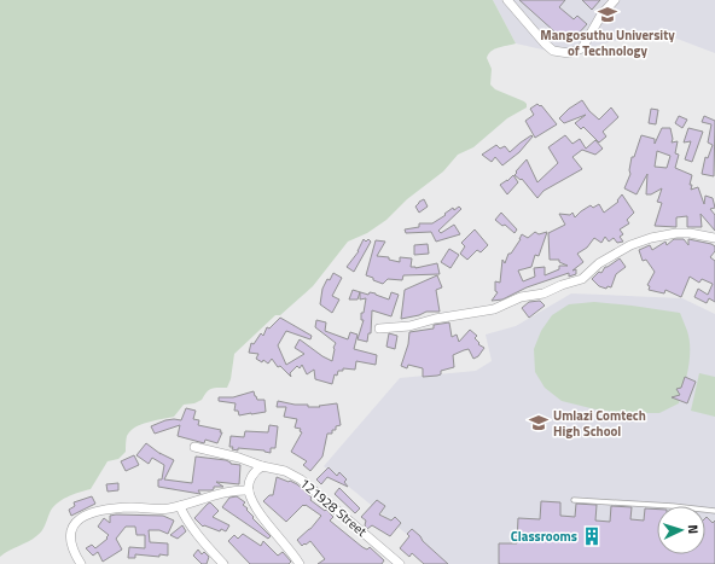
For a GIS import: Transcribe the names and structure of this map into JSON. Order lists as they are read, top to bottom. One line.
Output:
{"streets":{"street":["121928 Street"]},"places":{"school or university":["Mangosuthu University of Technology","Umlazi Comtech High School"],"building":["Classrooms"]},"north":"right"}
